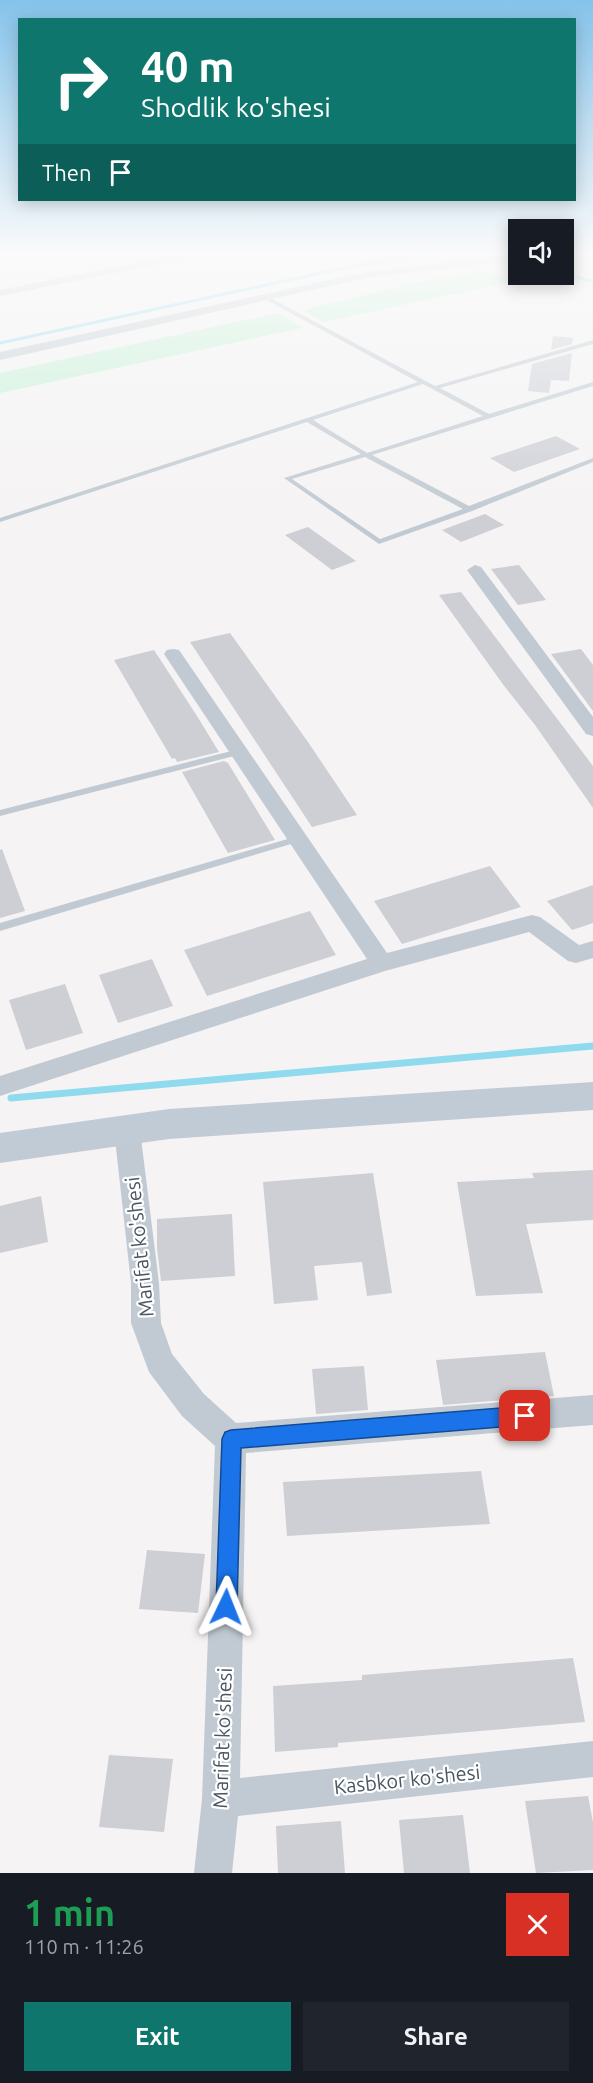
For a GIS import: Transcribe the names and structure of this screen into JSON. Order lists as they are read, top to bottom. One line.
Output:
{"streets":{"street":["Marifat ko'shesi","Kasbkor ko'shesi"]},"crossings":[["Marifat ko'shesi","Kasbkor ko'shesi"]],"page":{"turn":["40 m","Shodlik ko'shesi"],"then":"Then","heading":["1 min","110 m · 11:26"],"buttons":["Exit","Share"]}}
